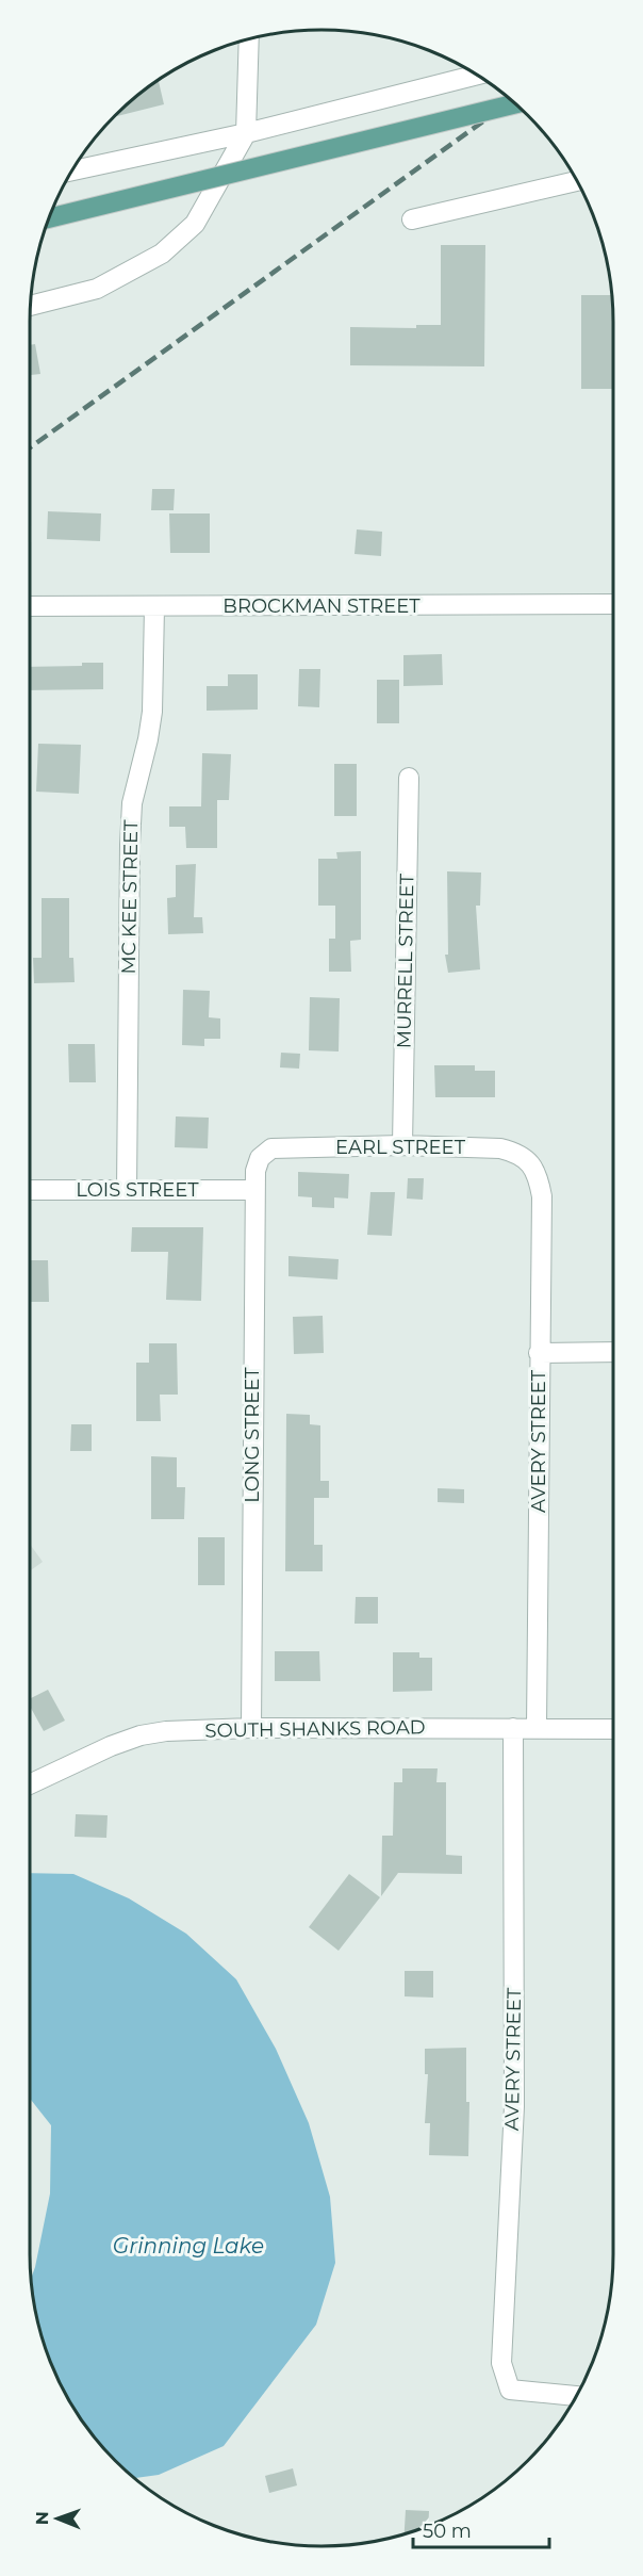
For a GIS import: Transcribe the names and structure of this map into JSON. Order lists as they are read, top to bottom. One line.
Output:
{"streets":{"street":["BROCKMAN STREET","MC KEE STREET","MURRELL STREET","EARL STREET","LOIS STREET","LONG STREET","AVERY STREET","SOUTH SHANKS ROAD"]},"crossings":[["BROCKMAN STREET","MC KEE STREET"],["MC KEE STREET","LOIS STREET"],["MURRELL STREET","EARL STREET"],["EARL STREET","LONG STREET"],["EARL STREET","AVERY STREET"],["LOIS STREET","LONG STREET"],["LONG STREET","SOUTH SHANKS ROAD"],["AVERY STREET","SOUTH SHANKS ROAD"]],"water":["Grinning Lake"],"scale_bar":"50 m","north":"left"}
